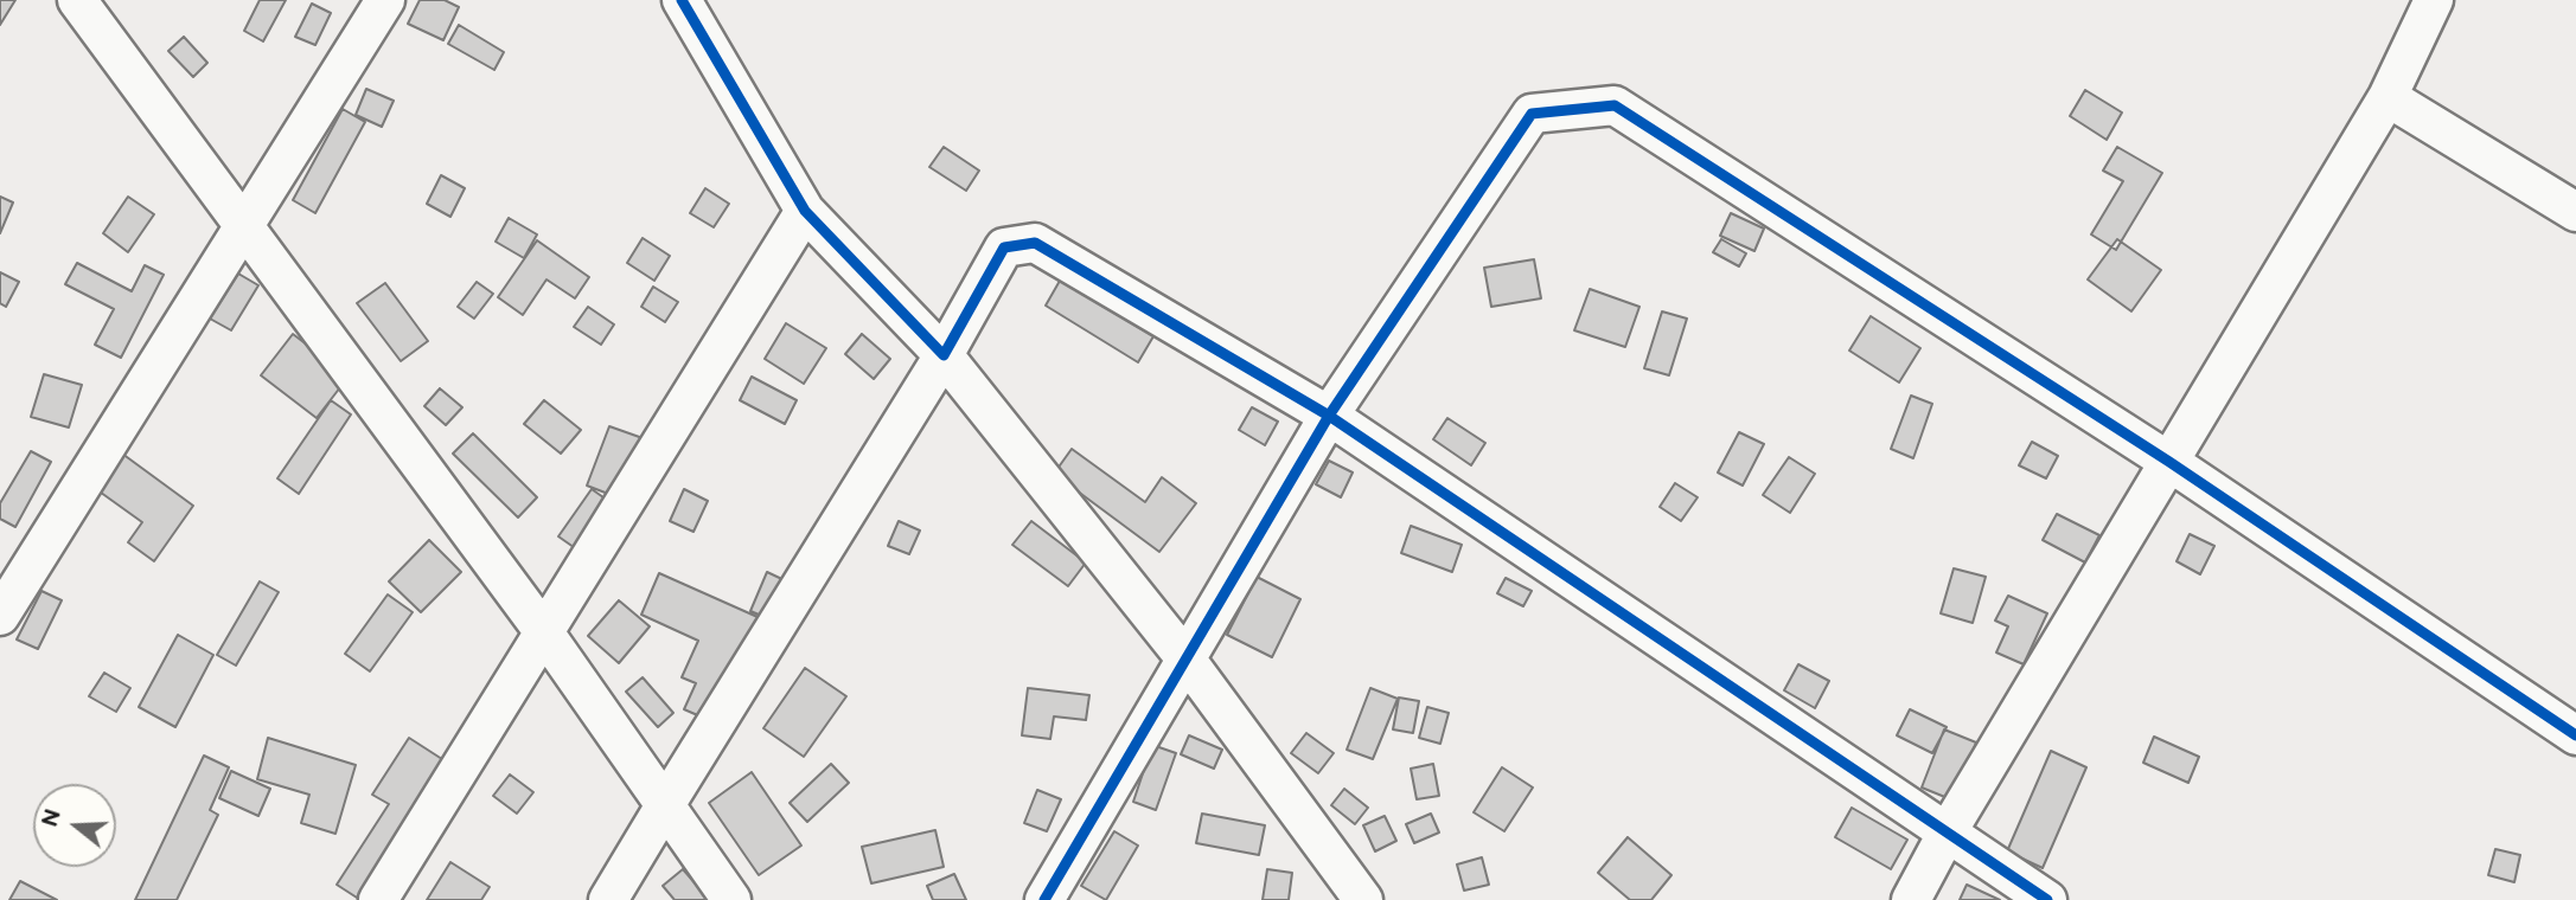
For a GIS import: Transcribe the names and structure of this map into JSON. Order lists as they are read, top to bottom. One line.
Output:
{"north":"left"}
